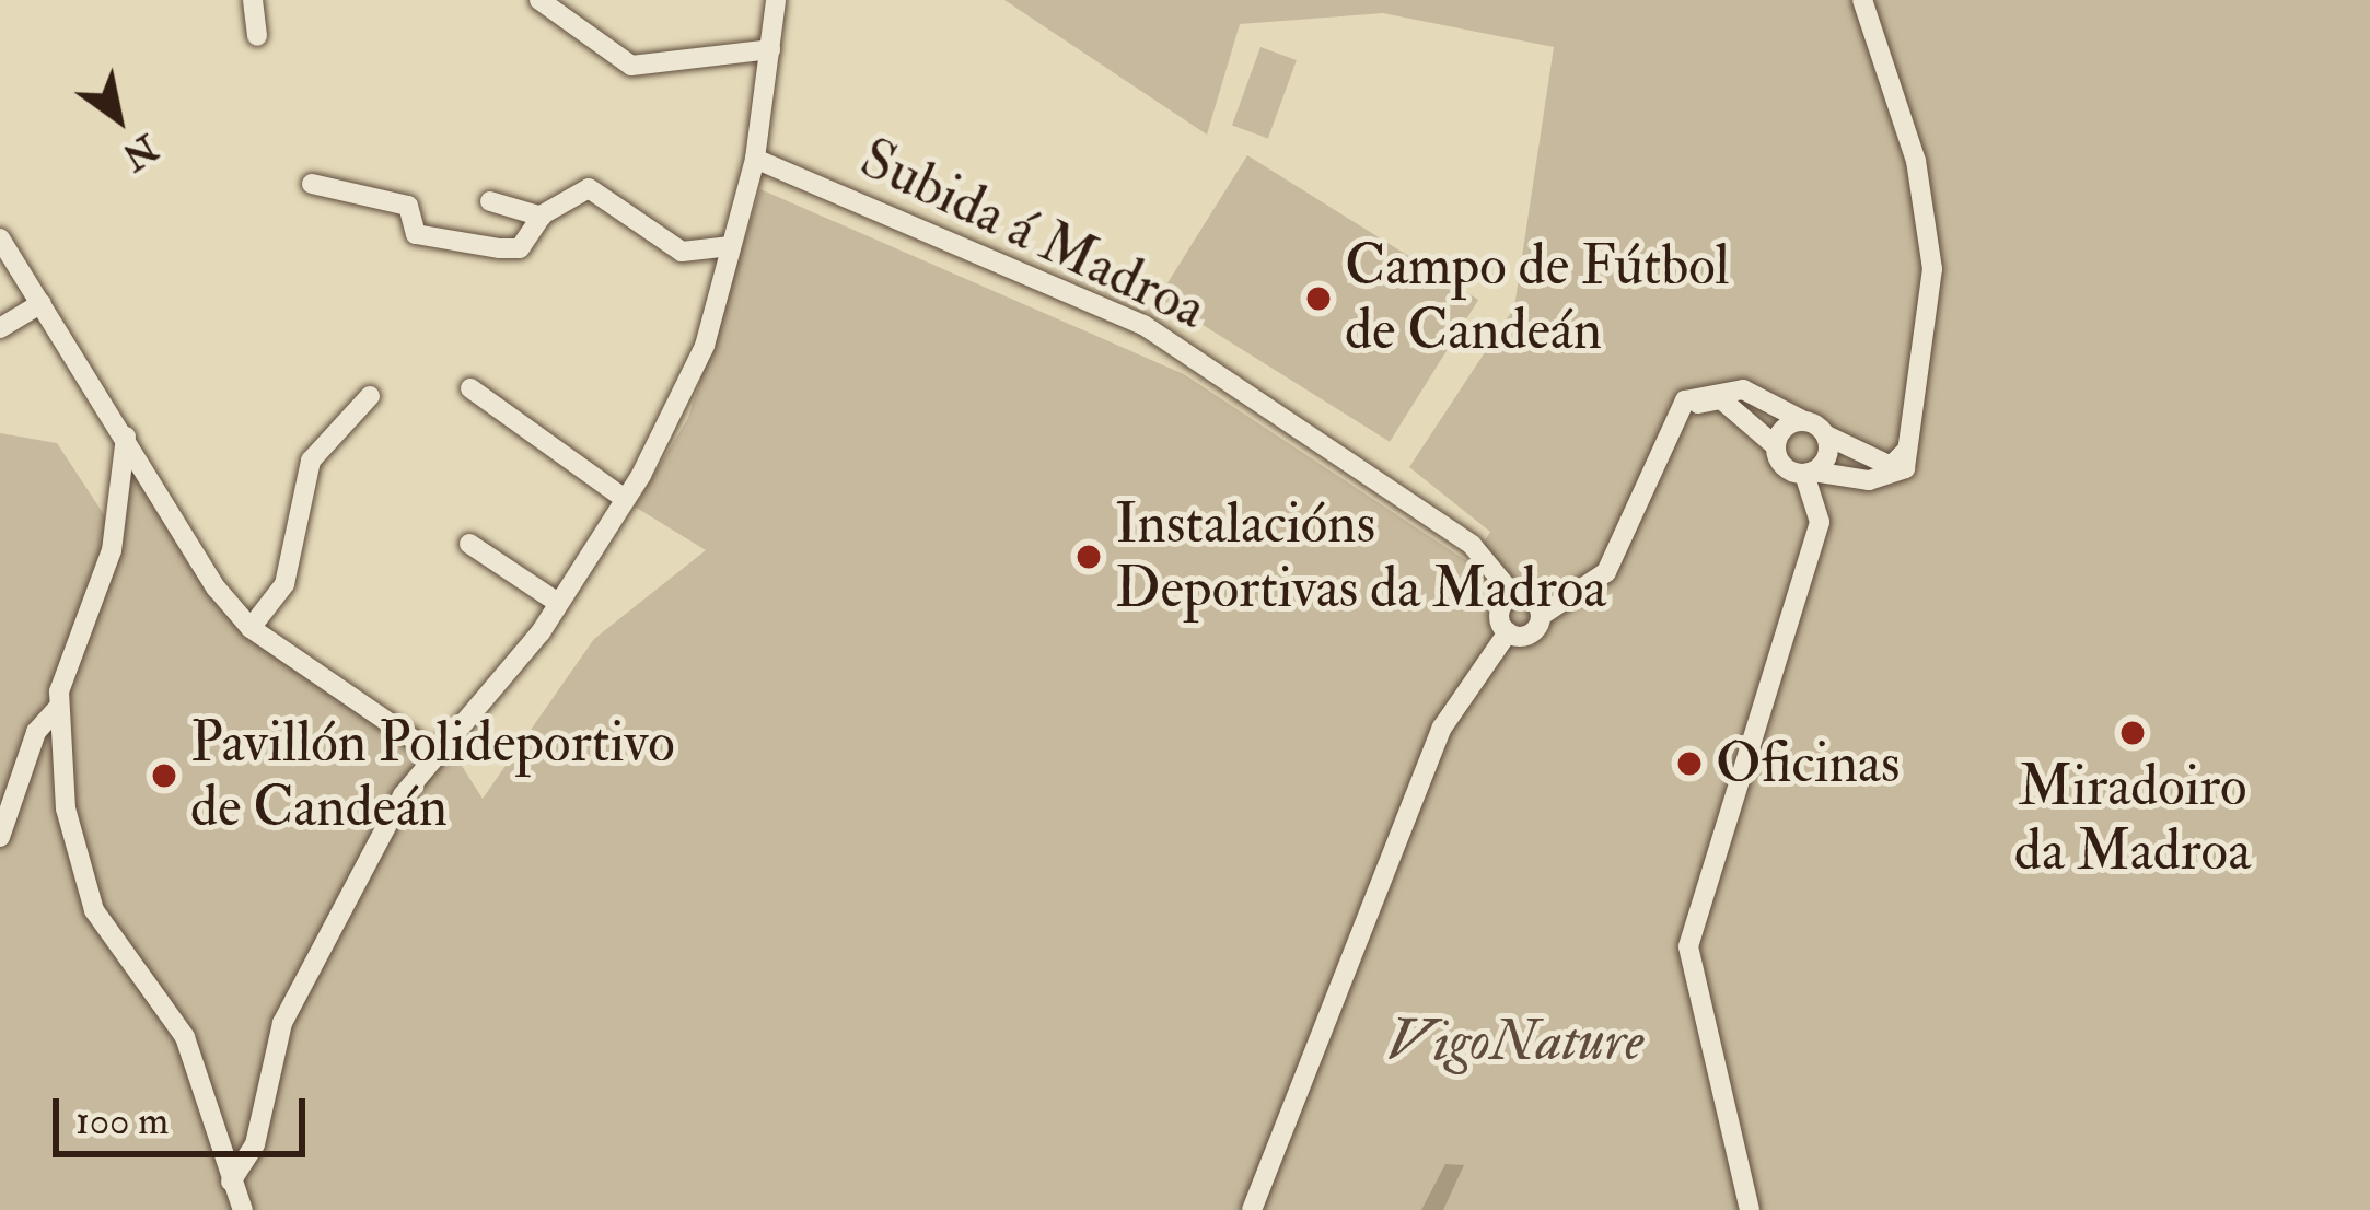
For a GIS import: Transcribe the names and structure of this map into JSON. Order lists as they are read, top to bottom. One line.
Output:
{"streets":{"street":["Subida á Madroa"]},"parks":["VigoNature"],"places":["Campo de Fútbol de Candeán","Instalacións Deportivas da Madroa","Miradoiro da Madroa","Oficinas","Pavillón Polideportivo de Candeán"],"scale_bar":"100 m","north":"bottom right"}
